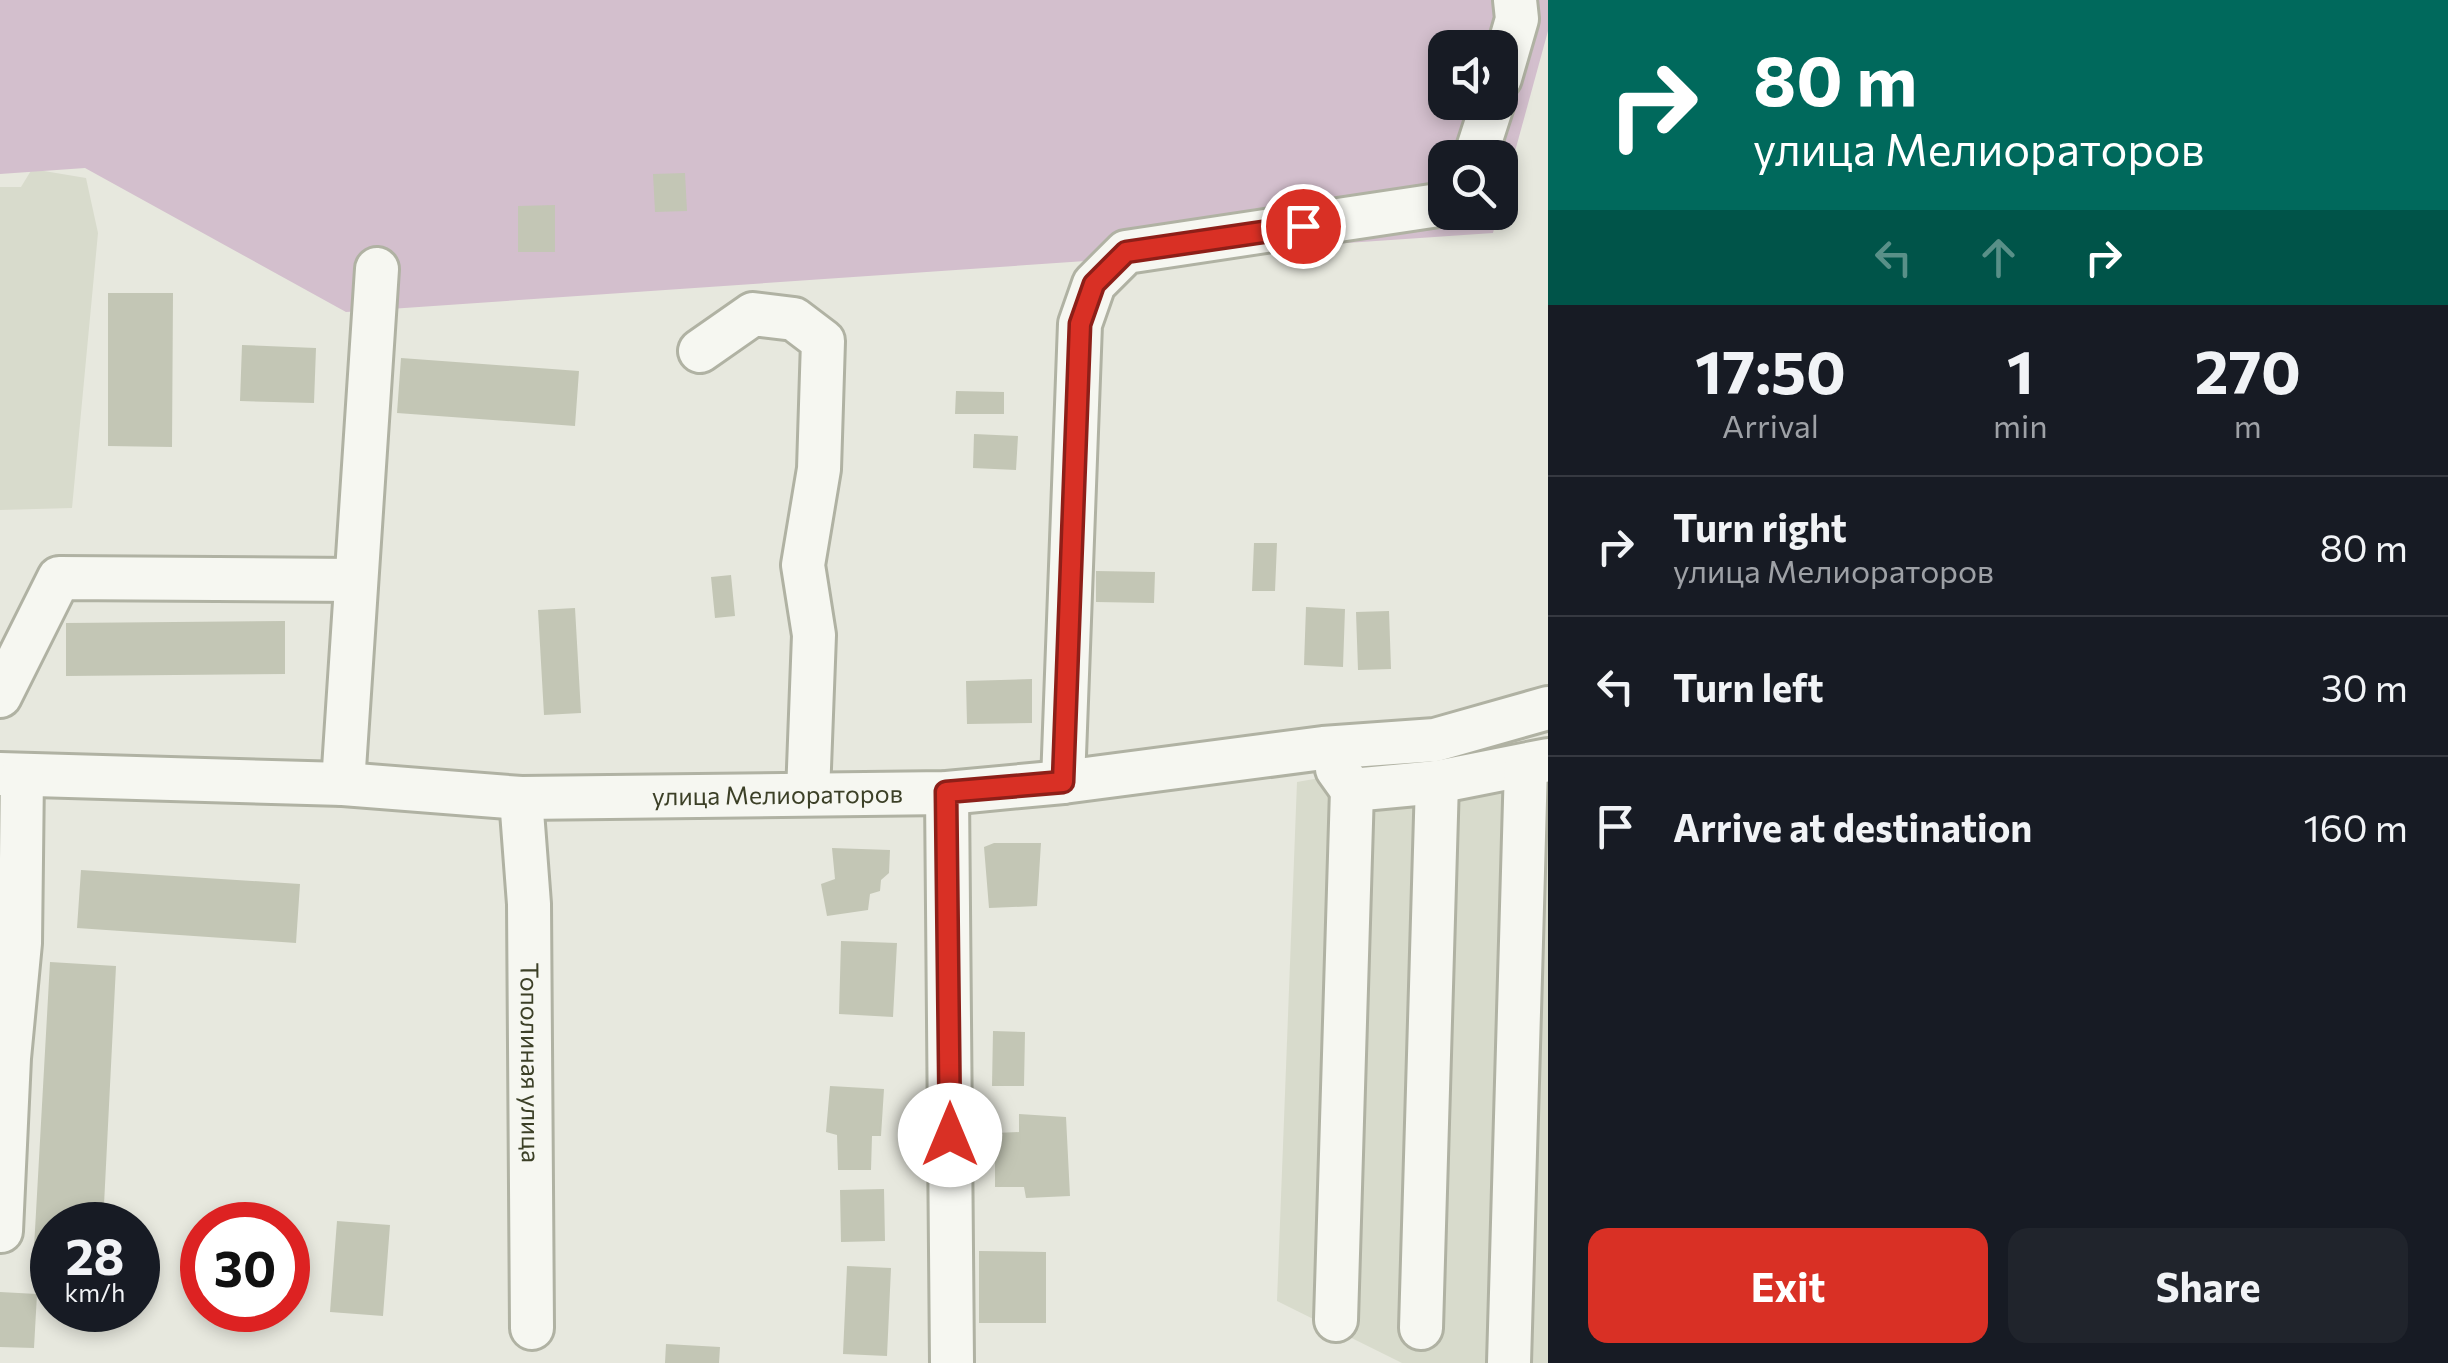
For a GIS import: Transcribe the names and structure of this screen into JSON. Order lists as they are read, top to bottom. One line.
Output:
{"streets":{"street":["улица Мелиораторов","Тополиная улица"]},"crossings":[["улица Мелиораторов","Тополиная улица"]],"page":{"turn":["80 m","улица Мелиораторов"],"eta":["17:50","Arrival","1","min","270","m"],"list":[{"name":"Turn right","note":"улица Мелиораторов","value":"80 m"},{"name":"Turn left","value":"30 m"},{"name":"Arrive at destination","value":"160 m"}],"speed":"28 km/h","limit":"30","buttons":["Exit","Share"]}}
